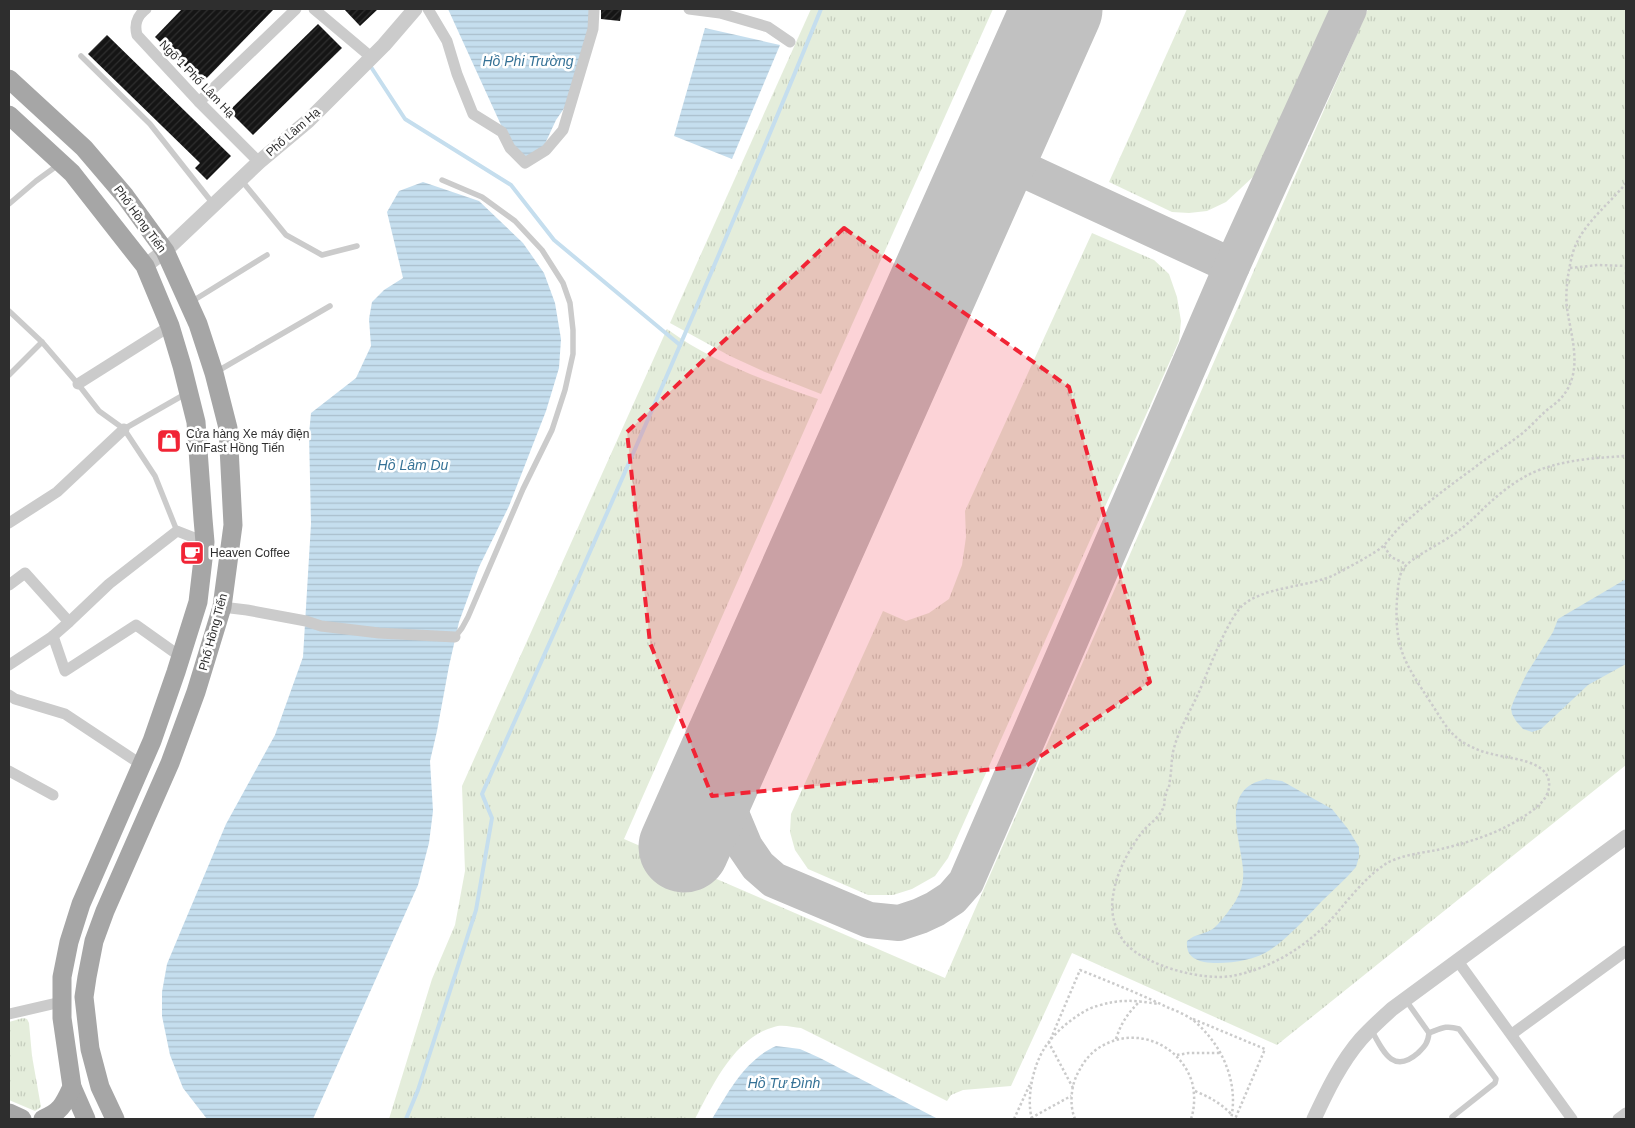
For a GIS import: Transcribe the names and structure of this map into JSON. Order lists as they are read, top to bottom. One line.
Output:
{"streets":{"main road":["Phố Hồng Tiến"],"street":["Ngõ 1 Phố Lâm Hạ","Phố Lâm Hạ"]},"crossings":[["Ngõ 1 Phố Lâm Hạ","Phố Lâm Hạ"],["Phố Lâm Hạ","Phố Hồng Tiến"]],"water":["Hồ Phi Trường","Hồ Lâm Du","Hồ Tư Đình"],"places":{"shop":["Cửa hàng Xe máy điện VinFast Hồng Tiến"],"cafe":["Heaven Coffee"]}}
